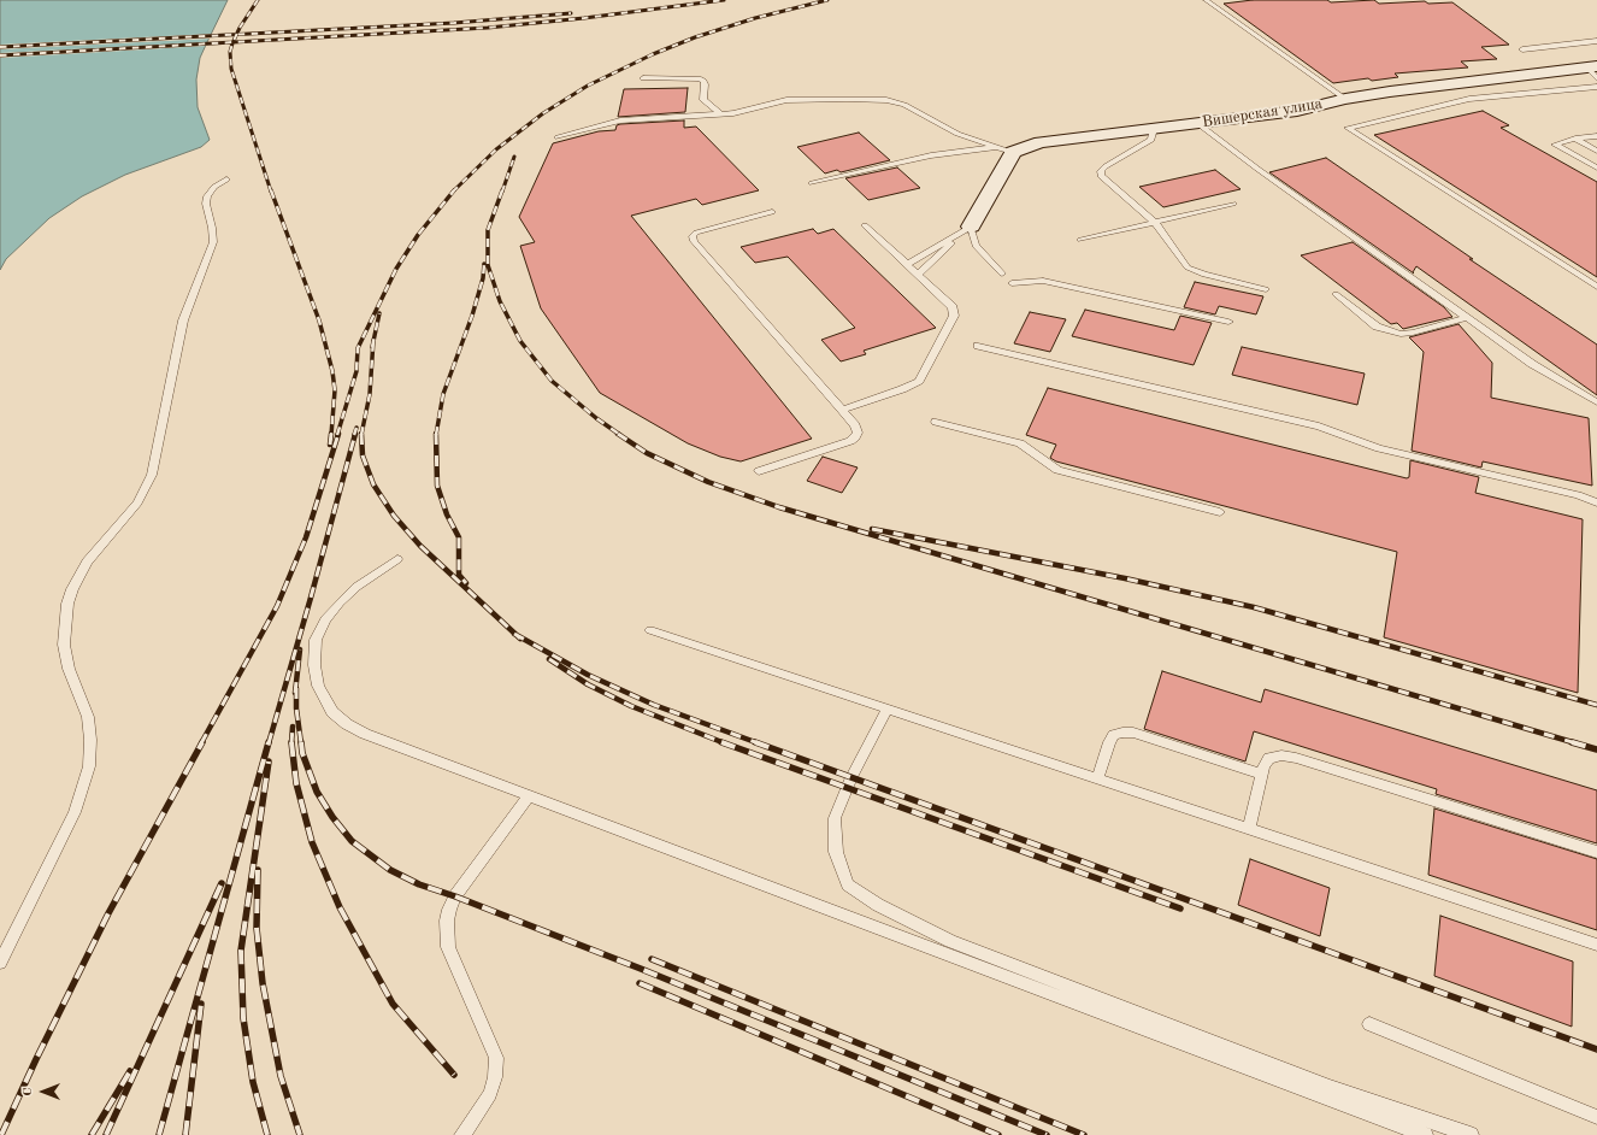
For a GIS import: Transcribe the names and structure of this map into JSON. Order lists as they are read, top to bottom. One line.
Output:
{"streets":{"street":["Вишерская улица"]},"north":"left"}
